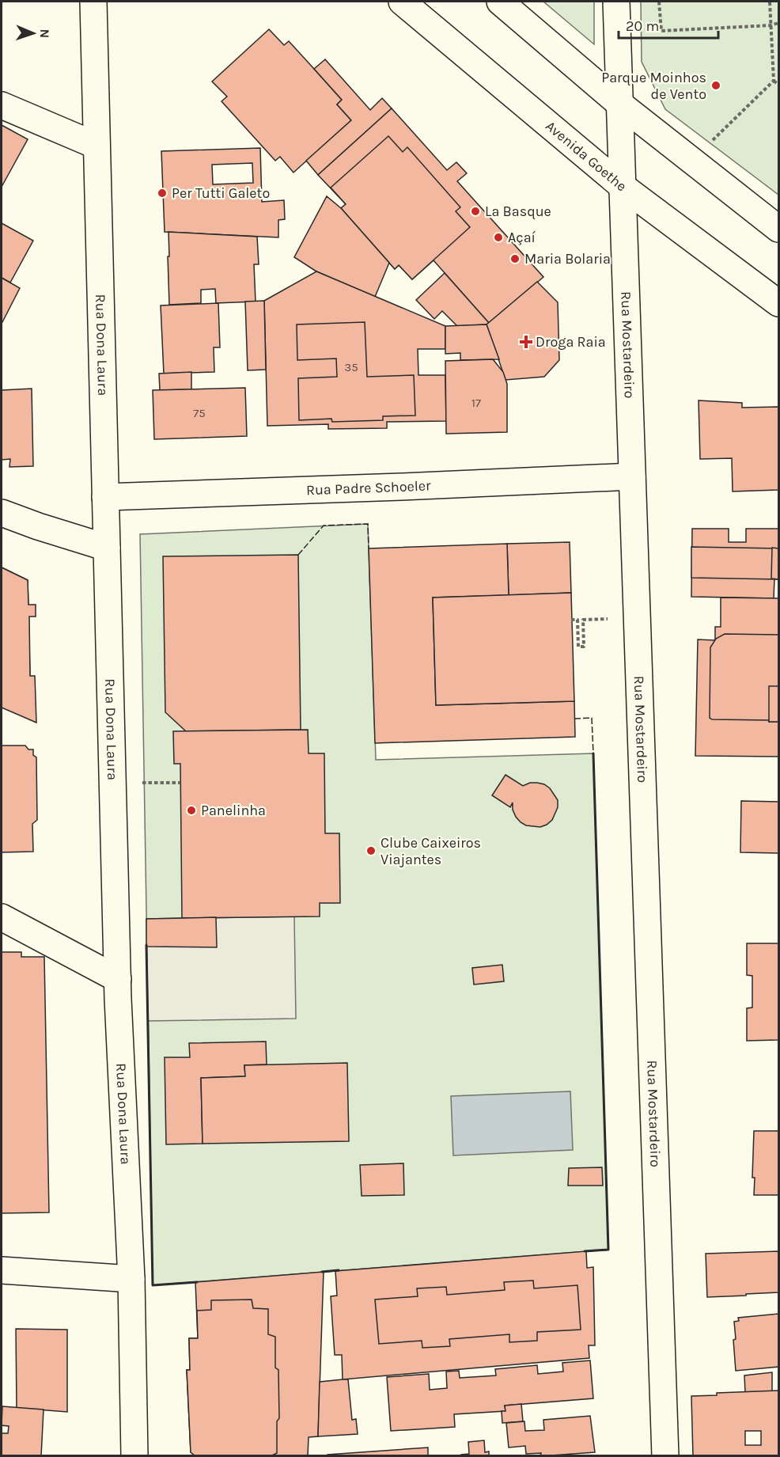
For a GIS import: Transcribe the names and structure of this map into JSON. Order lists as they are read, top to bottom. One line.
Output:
{"streets":{"street":["Avenida Goethe","Rua Dona Laura","Rua Mostardeiro","Rua Padre Schoeler"]},"crossings":[["Avenida Goethe","Rua Mostardeiro"],["Rua Dona Laura","Rua Padre Schoeler"],["Rua Mostardeiro","Rua Padre Schoeler"]],"places":{"other":["Parque Moinhos de Vento","Per Tutti Galeto","La Basque","Açaí","Maria Bolaria","Panelinha","Clube Caixeiros Viajantes"],"health":["Droga Raia"]},"house_numbers":["35","17","75"],"scale_bar":"20 m","north":"right"}
